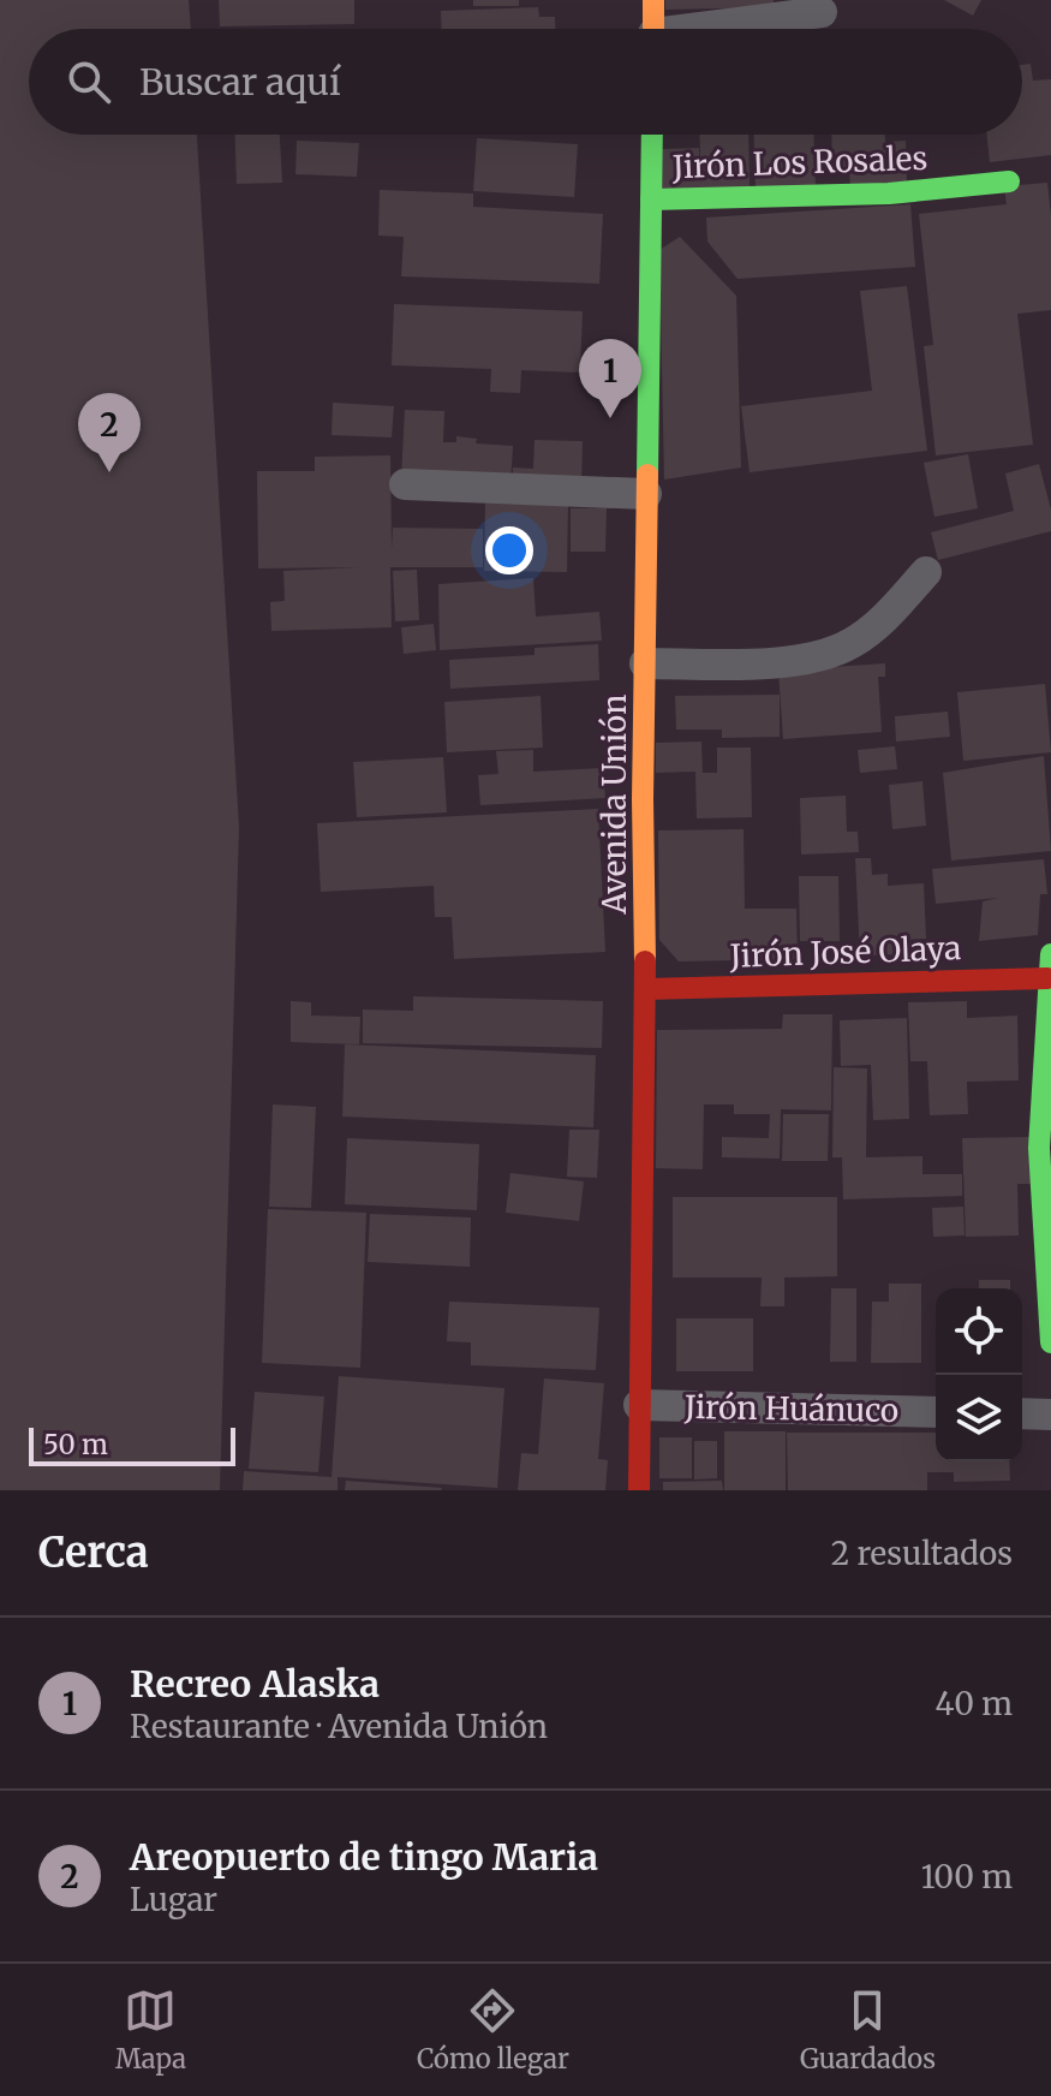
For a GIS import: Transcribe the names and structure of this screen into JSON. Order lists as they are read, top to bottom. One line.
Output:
{"streets":{"main road":["Jirón Los Rosales","Avenida Unión","Jirón José Olaya"],"street":["Jirón Huánuco"]},"crossings":[["Jirón Los Rosales","Avenida Unión"],["Avenida Unión","Jirón José Olaya"],["Avenida Unión","Jirón Huánuco"]],"scale_bar":"50 m","page":{"search":"Buscar aquí","pins":["1","2"],"scale":"50 m","heading":["Cerca","2 resultados"],"list":[{"mark":"1","name":"Recreo Alaska","note":"Restaurante · Avenida Unión","value":"40 m"},{"mark":"2","name":"Areopuerto de tingo Maria","note":"Lugar","value":"100 m"}],"nav":["Mapa","Cómo llegar","Guardados"]}}
